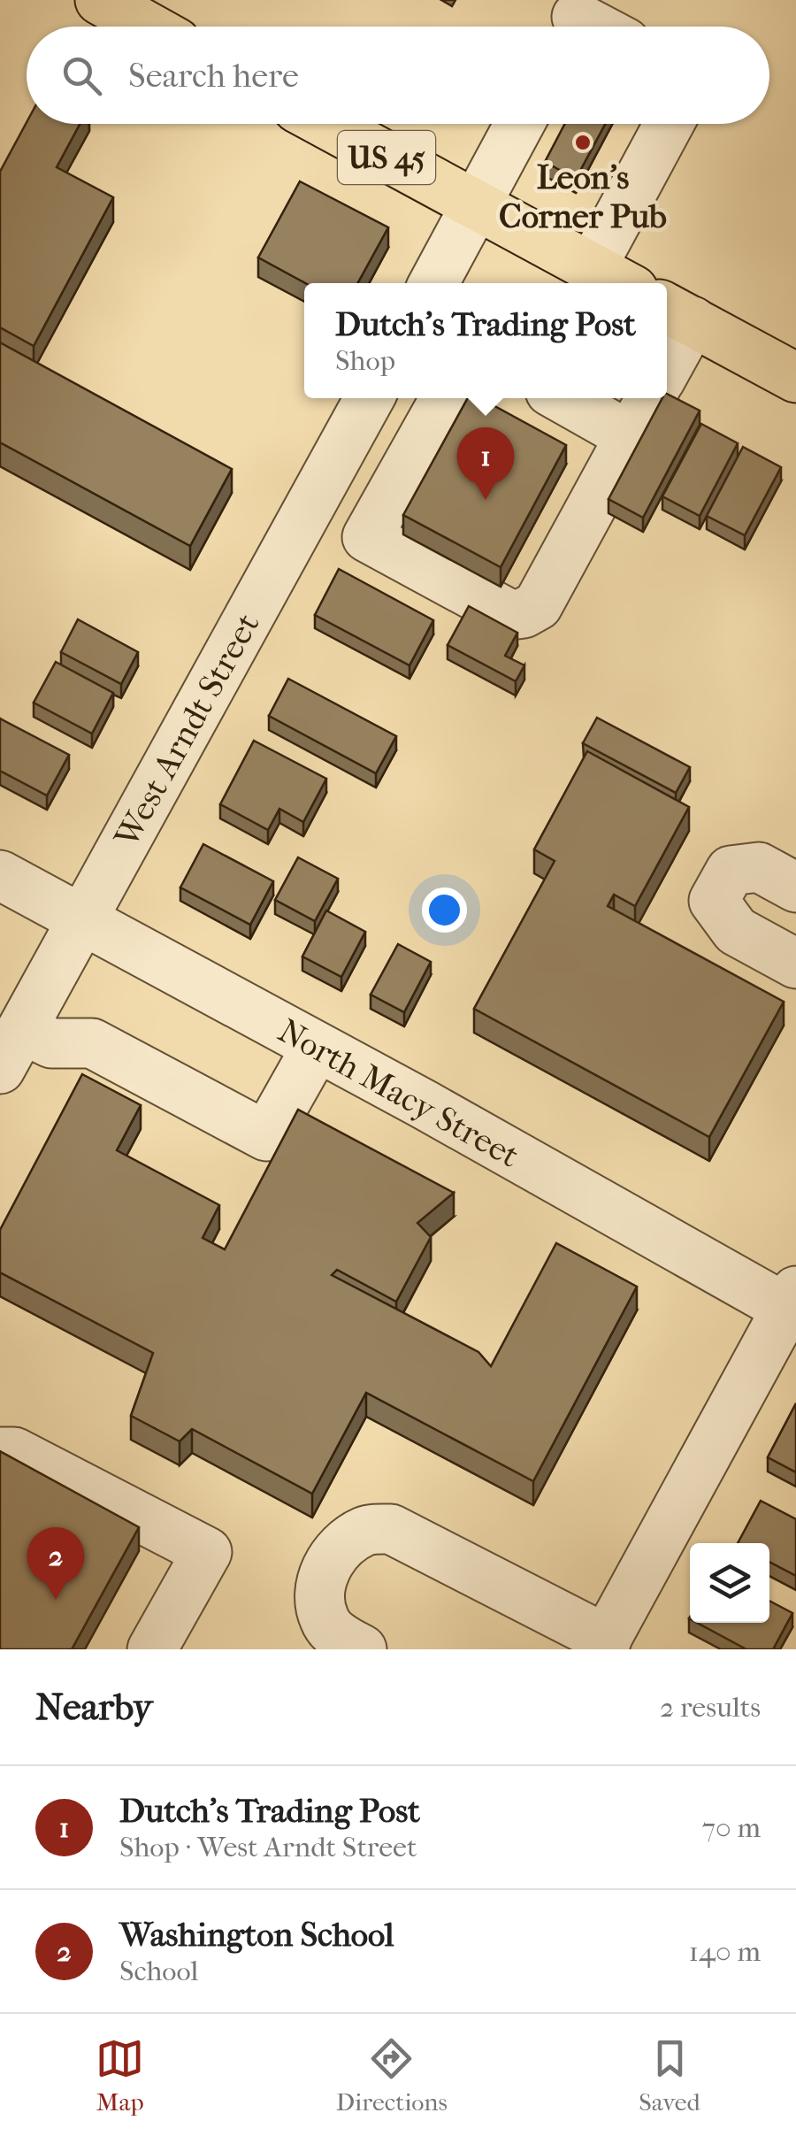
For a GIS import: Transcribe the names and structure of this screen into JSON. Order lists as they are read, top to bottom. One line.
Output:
{"streets":{"main road":["US 45"],"street":["West Arndt Street","North Macy Street"]},"crossings":[["West Arndt Street","North Macy Street"]],"places":["Leon's Corner Pub"],"page":{"search":"Search here","popup":["Dutch's Trading Post","Shop"],"pins":["1","2"],"heading":["Nearby","2 results"],"list":[{"mark":"1","name":"Dutch's Trading Post","note":"Shop · West Arndt Street","value":"70 m"},{"mark":"2","name":"Washington School","note":"School","value":"140 m"}],"nav":["Map","Directions","Saved"]}}
